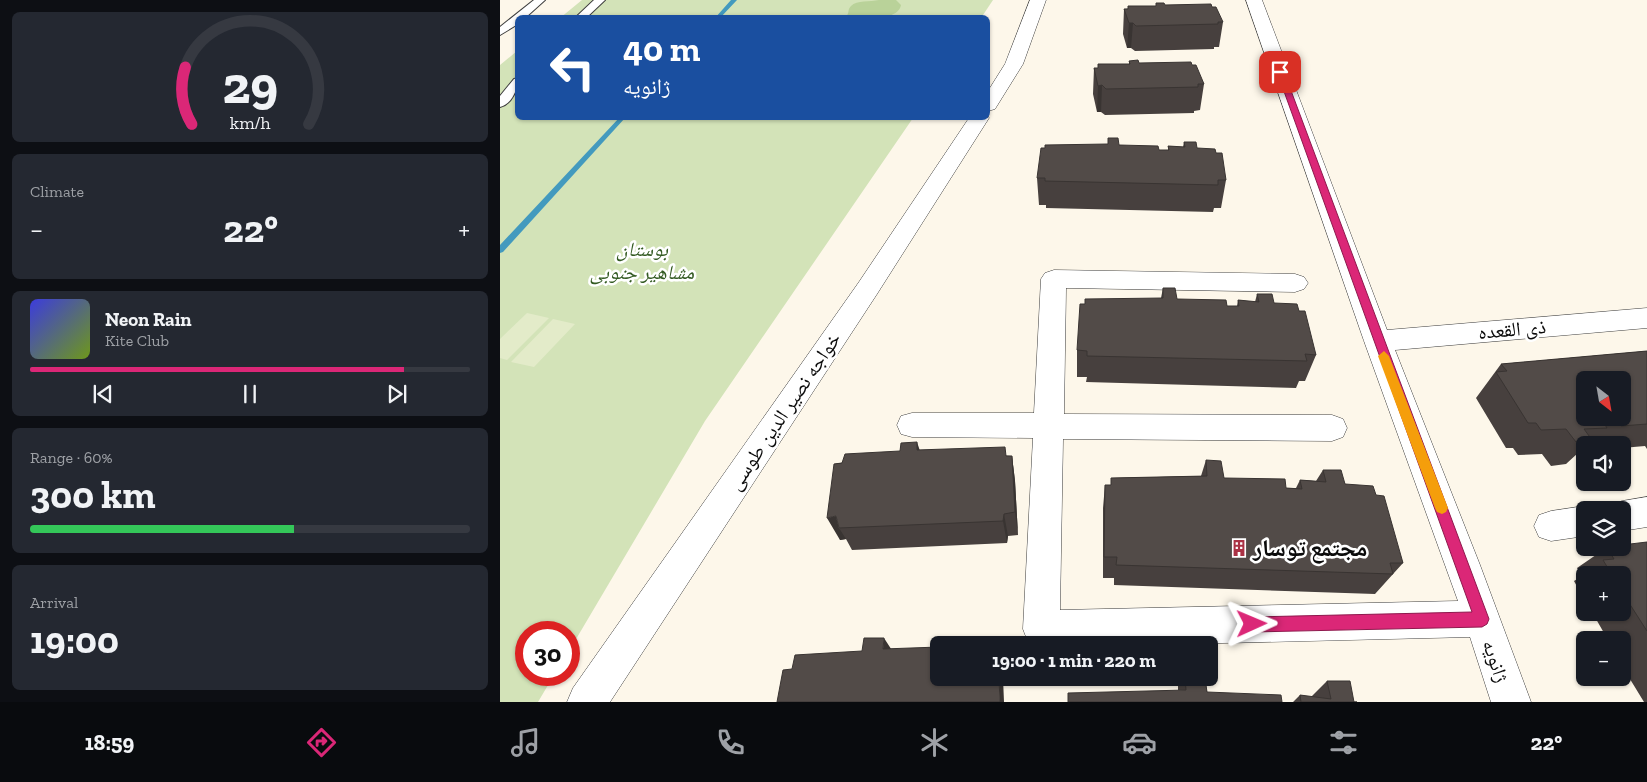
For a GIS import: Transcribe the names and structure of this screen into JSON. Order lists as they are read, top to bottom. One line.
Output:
{"streets":{"street":["ذی القعده","خواجه نصیر الدین طوسی","ژانویه"]},"crossings":[["ذی القعده","ژانویه"]],"parks":["بوستان مشاهیر جنوبی"],"places":{"building":["مجتمع توسار"]},"north":"bottom right","page":{"turn":["40 m","ژانویه"],"tile":["Climate",["Range · 60%","300 km"],["Arrival","19:00"]],"heat":["−","22°","+"],"song":["Neon Rain","Kite Club"],"map_buttons":["+","−"],"limit":"30","trip":"19:00 · 1 min · 220 m","tabs":["18:59","22°"],"gauge":["29","km/h"]}}
